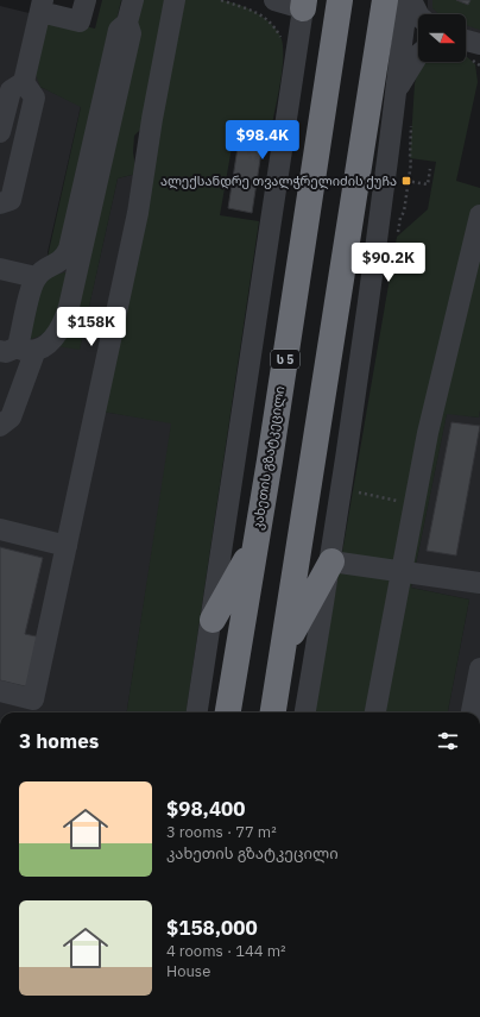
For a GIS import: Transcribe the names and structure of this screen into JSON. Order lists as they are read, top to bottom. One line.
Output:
{"streets":{"highway":["ს 5","კახეთის გზატკეცილი"]},"places":{"transit":["ალექსანდრე თვალჭრელიძის ქუჩა"]},"north":"right","page":{"price":["$98.4K","$90.2K","$158K"],"heading":"3 homes","list":[{"name":"$98,400","note":"3 rooms · 77 m² · კახეთის გზატკეცილი"},{"name":"$158,000","note":"4 rooms · 144 m² · House"}]}}
